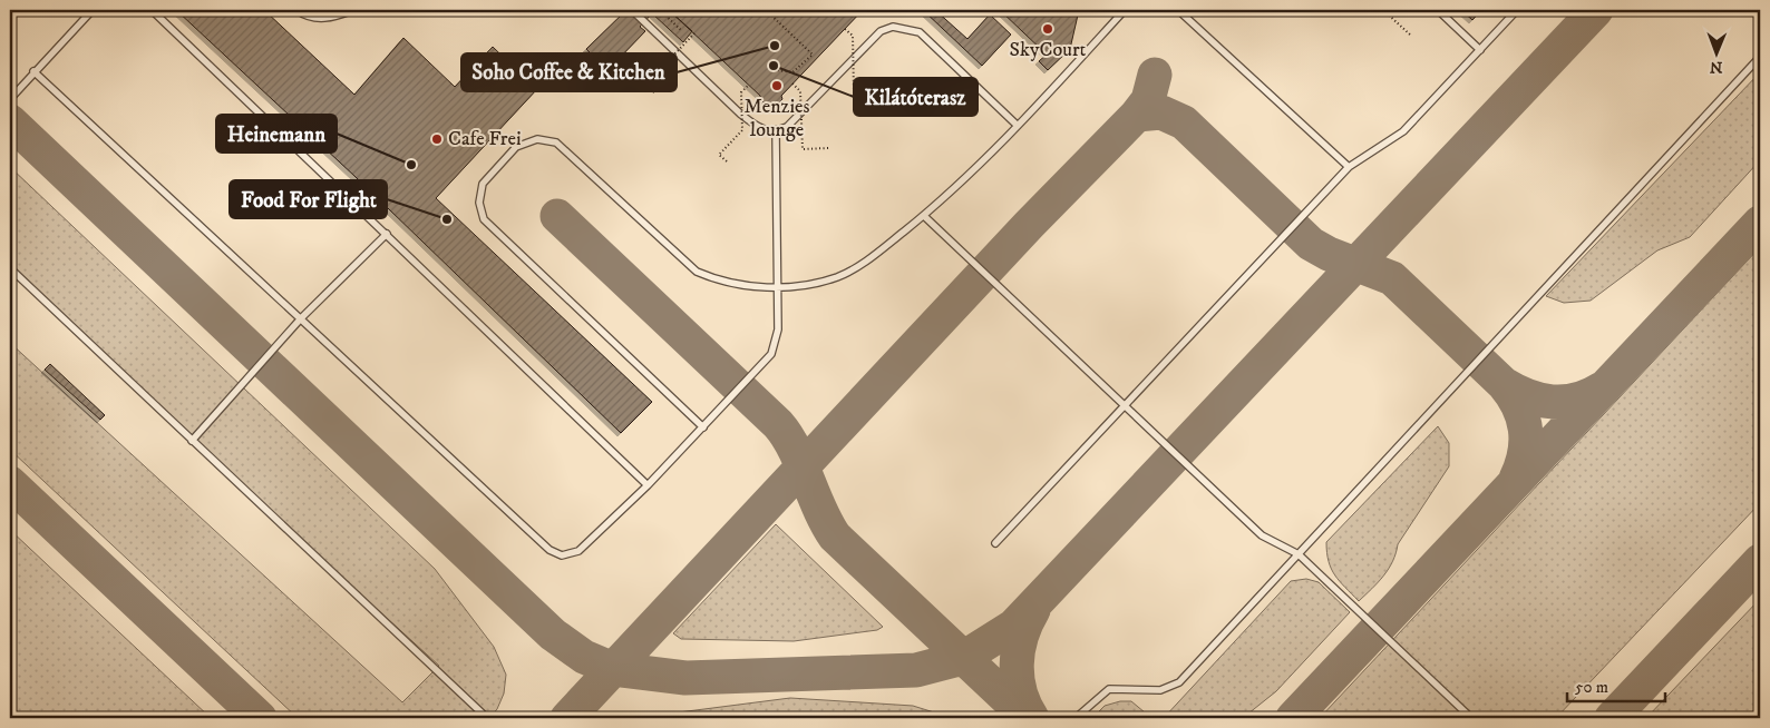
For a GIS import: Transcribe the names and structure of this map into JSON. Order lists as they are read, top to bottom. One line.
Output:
{"places":["SkyCourt","Soho Coffee & Kitchen","Kilátóterasz","Menzies lounge","Cafe Frei","Heinemann","Food For Flight"],"scale_bar":"50 m","north":"bottom"}
